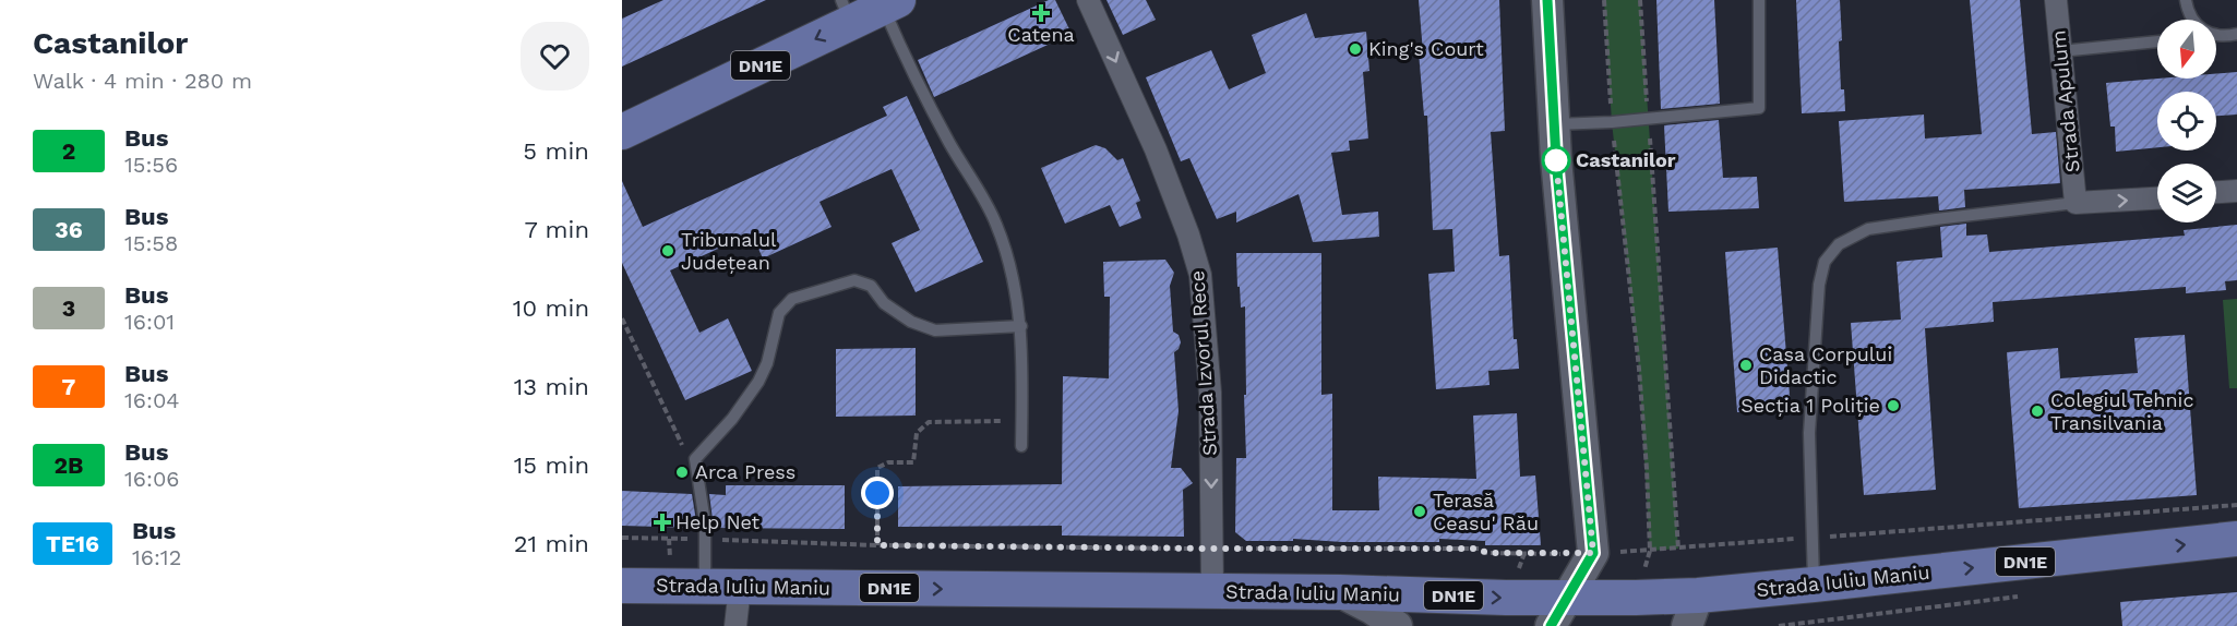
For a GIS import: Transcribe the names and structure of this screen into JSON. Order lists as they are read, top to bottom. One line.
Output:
{"streets":{"main road":["DN1E","Strada Iuliu Maniu"],"street":["Strada Apulum","Strada Izvorul Rece"]},"crossings":[["Strada Izvorul Rece","Strada Iuliu Maniu"]],"one_way":["Strada Izvorul Rece","Strada Iuliu Maniu"],"places":{"health":["Catena","Help Net"],"other":["King's Court","Castanilor","Tribunalul Județean","Casa Corpului Didactic","Secția 1 Poliție","Colegiul Tehnic Transilvania","Arca Press","Terasă Ceasu' Rău"]},"lines":["bus line 2"],"north":"bottom","page":{"heading":["Castanilor","Walk · 4 min · 280 m"],"list":[{"mark":"2","name":"Bus","note":"15:56","value":"5 min"},{"mark":"36","name":"Bus","note":"15:58","value":"7 min"},{"mark":"3","name":"Bus","note":"16:01","value":"10 min"},{"mark":"7","name":"Bus","note":"16:04","value":"13 min"},{"mark":"2B","name":"Bus","note":"16:06","value":"15 min"},{"mark":"TE16","name":"Bus","note":"16:12","value":"21 min"}]}}
